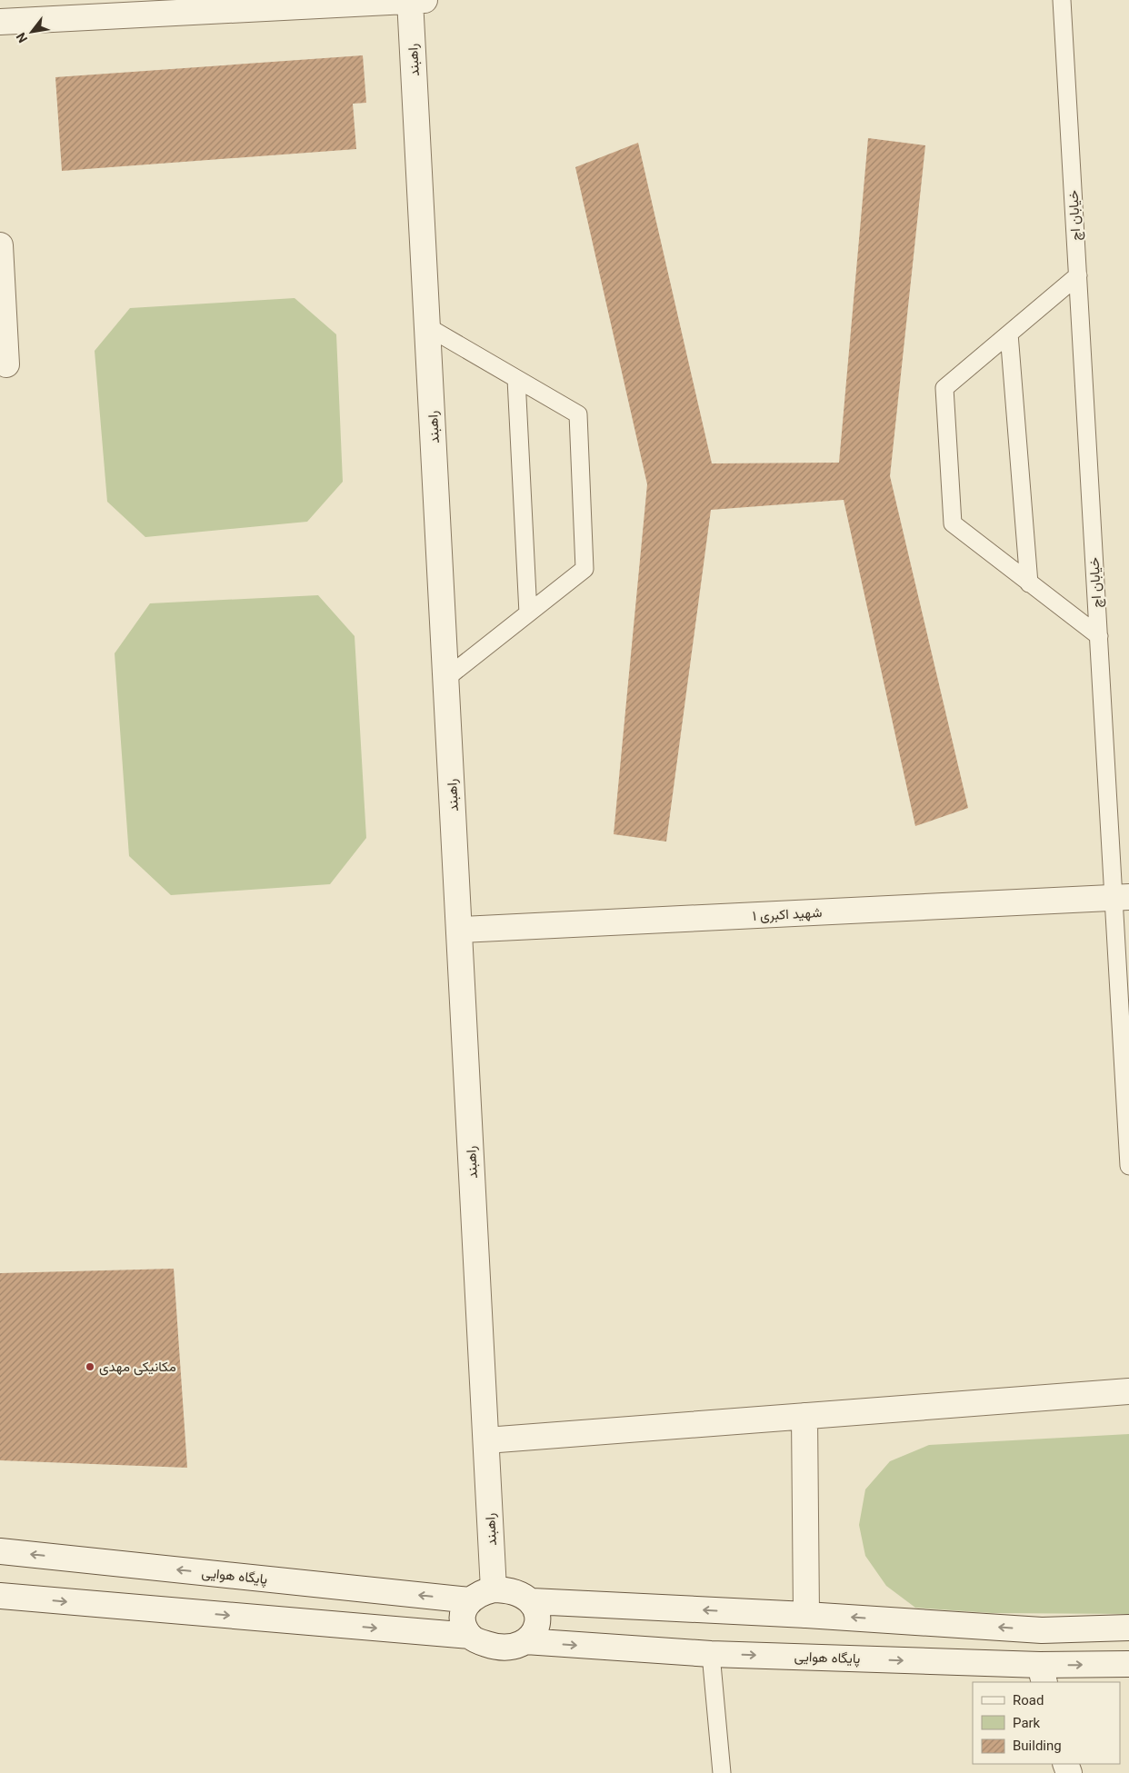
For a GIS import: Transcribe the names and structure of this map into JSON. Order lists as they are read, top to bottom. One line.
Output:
{"streets":{"street":["راهبند","شهید اکبری ۱","پایگاه هوایی"],"lane":["خیابان اچ"]},"crossings":[["راهبند","شهید اکبری ۱"],["راهبند","پایگاه هوایی"],["خیابان اچ","شهید اکبری ۱"]],"places":["مکانیکی مهدی"],"legend":["Road","Park","Building"],"north":"bottom left"}
